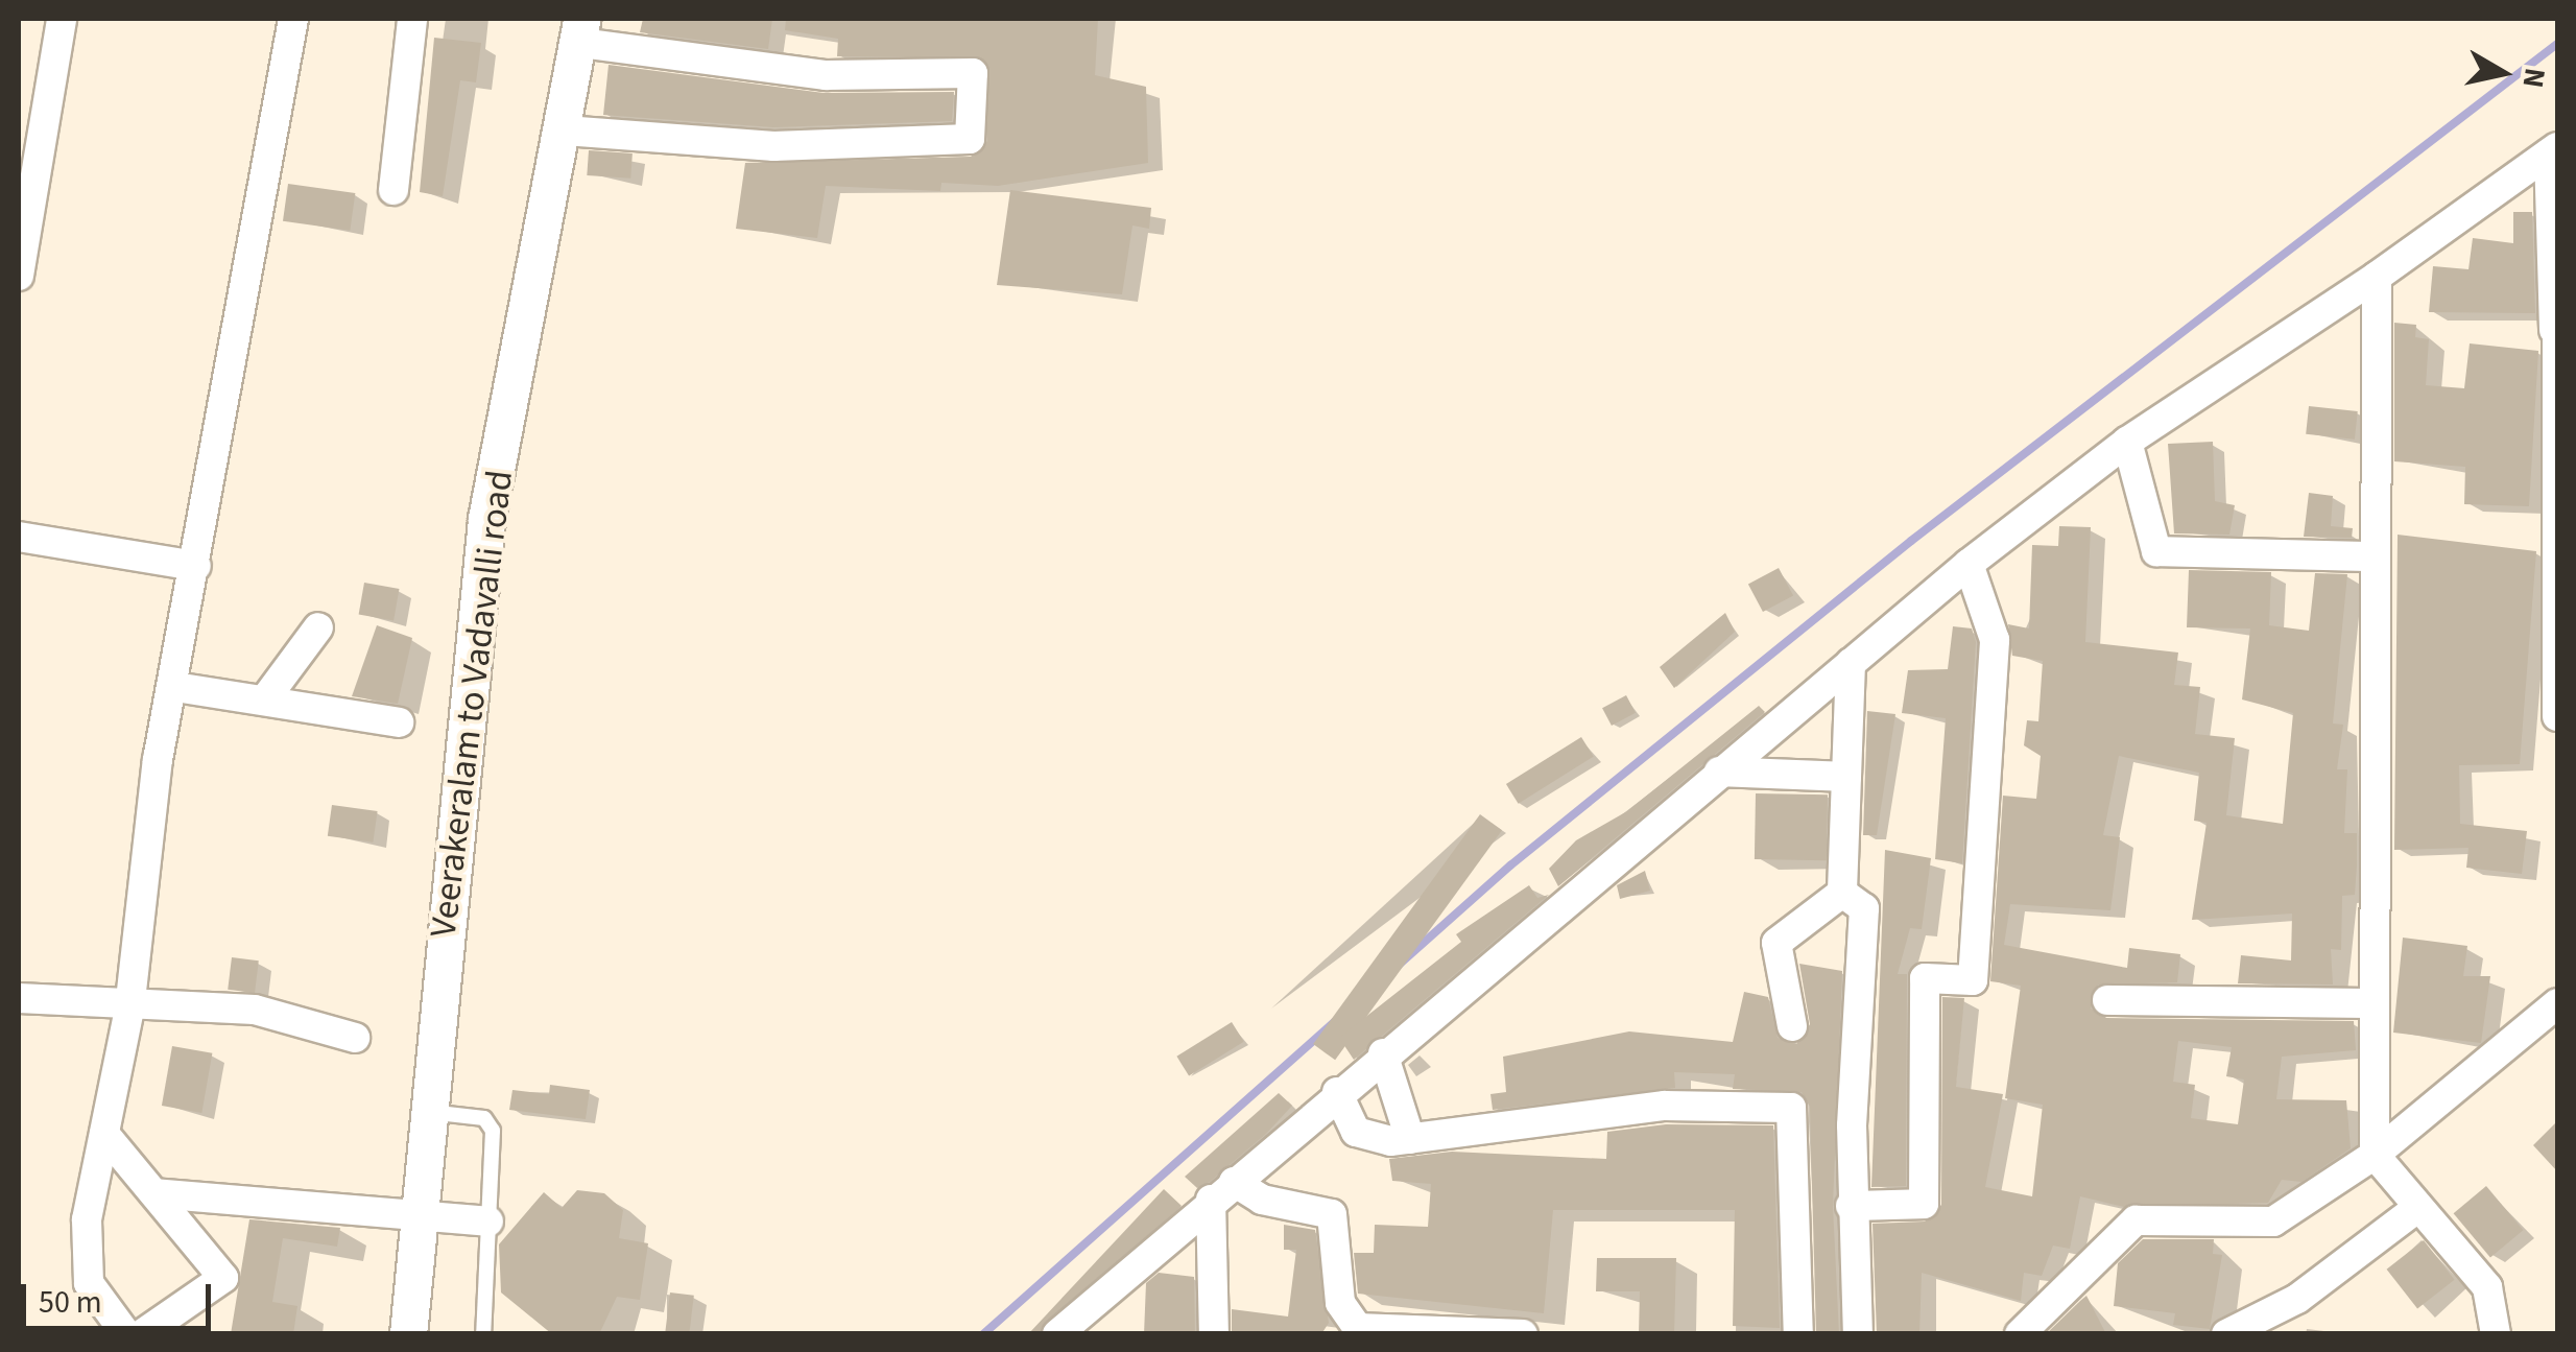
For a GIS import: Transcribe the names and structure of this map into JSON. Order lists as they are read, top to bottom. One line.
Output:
{"streets":{"street":["Veerakeralam to Vadavalli road"]},"scale_bar":"50 m","north":"right"}
